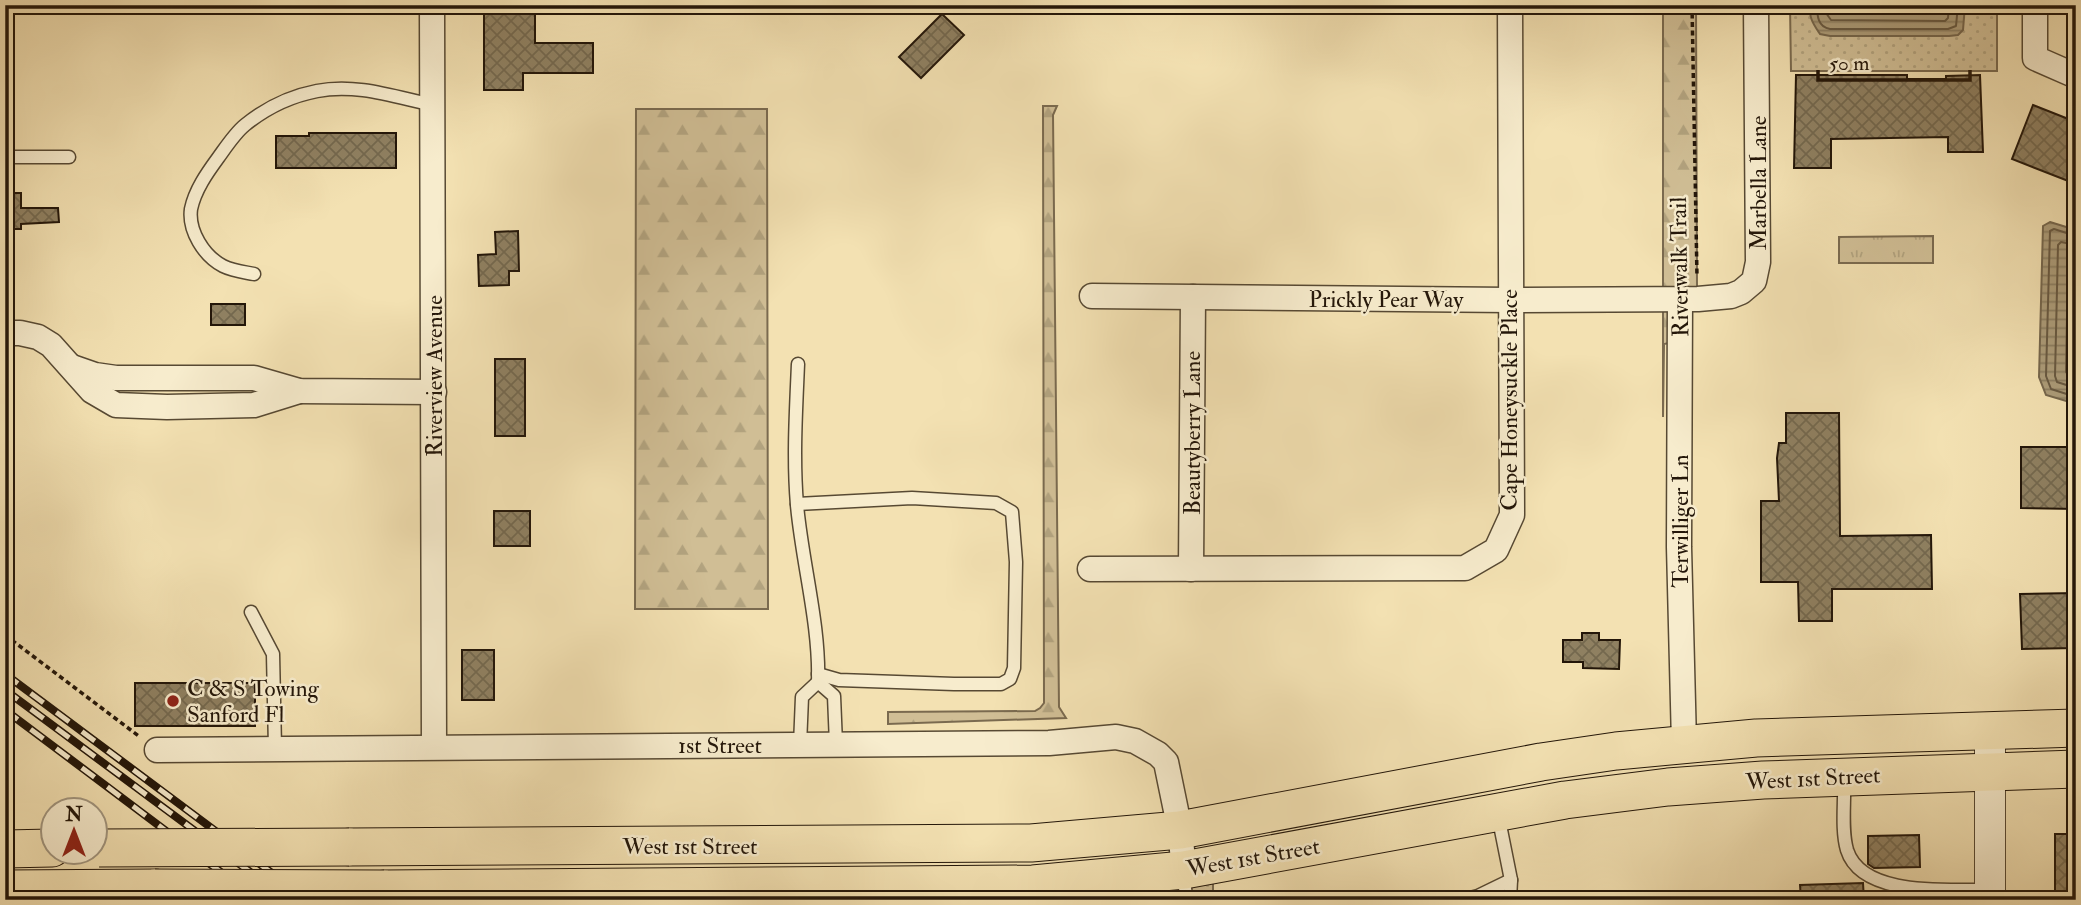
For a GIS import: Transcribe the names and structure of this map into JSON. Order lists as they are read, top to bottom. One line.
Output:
{"streets":{"main road":["West 1st Street"],"street":["Marbella Lane","Prickly Pear Way","Riverview Avenue","Cape Honeysuckle Place","Beautyberry Lane","Terwilliger Ln","1st Street"],"path":["Riverwalk Trail"]},"crossings":[["Marbella Lane","Riverwalk Trail"],["Marbella Lane","Prickly Pear Way"],["Marbella Lane","Terwilliger Ln"],["Riverwalk Trail","Prickly Pear Way"],["Riverwalk Trail","Terwilliger Ln"],["Prickly Pear Way","Cape Honeysuckle Place"],["Prickly Pear Way","Beautyberry Lane"],["Prickly Pear Way","Terwilliger Ln"],["Riverview Avenue","1st Street"],["Cape Honeysuckle Place","Beautyberry Lane"],["Terwilliger Ln","West 1st Street"],["1st Street","West 1st Street"]],"places":["C & S Towing Sanford Fl"],"scale_bar":"50 m","north":"top"}
